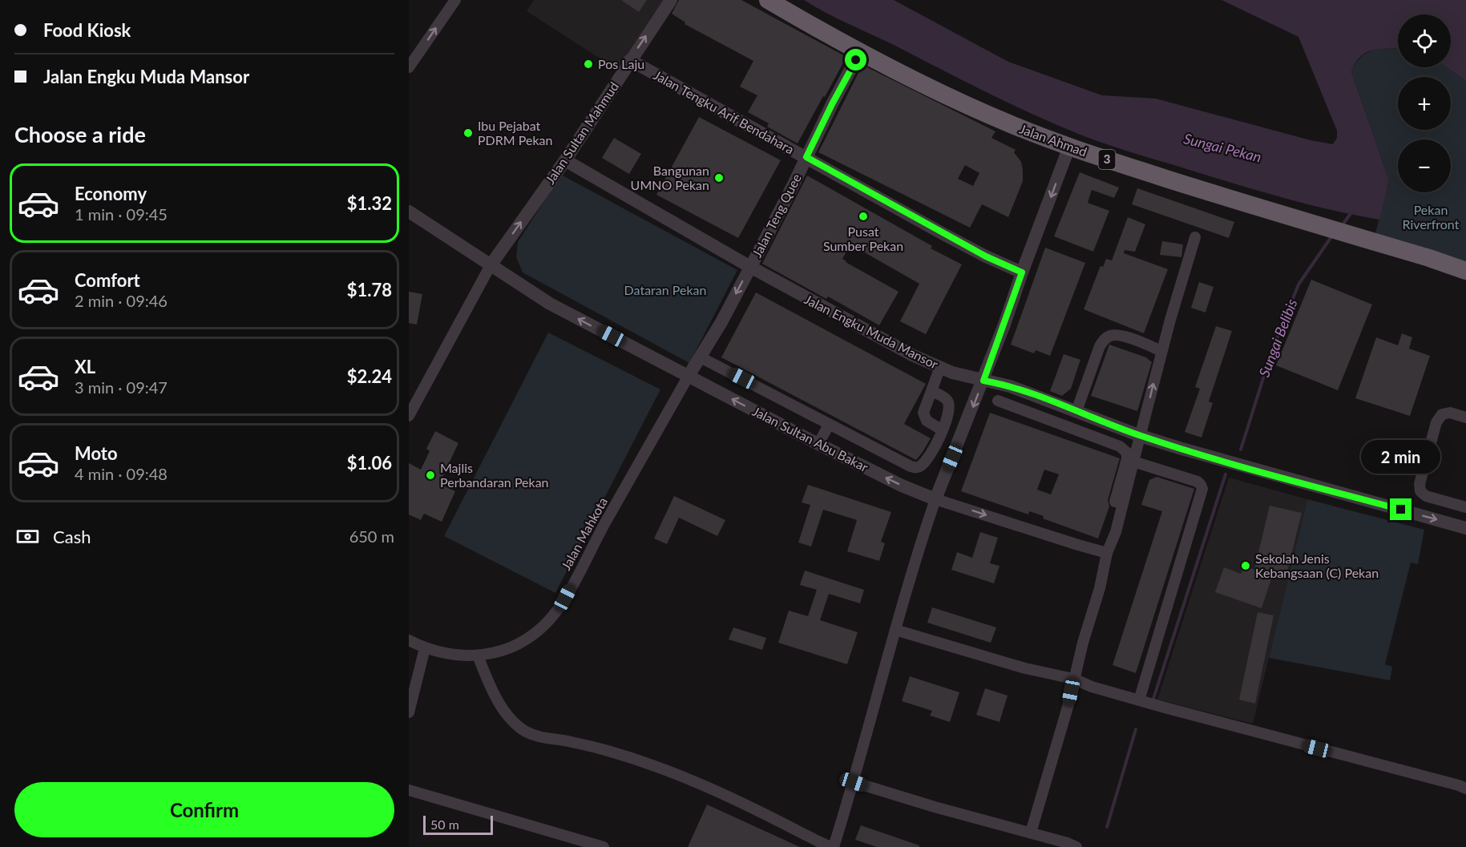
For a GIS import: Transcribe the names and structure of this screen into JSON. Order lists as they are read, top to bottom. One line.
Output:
{"streets":{"highway":["Jalan Ahmad","3"],"street":["Jalan Tengku Arif Bendahara","Jalan Sultan Mahmud","Jalan Teng Quee","Jalan Engku Muda Mansor","Jalan Sultan Abu Bakar","Jalan Mahkota"]},"crossings":[["Jalan Tengku Arif Bendahara","Jalan Sultan Mahmud"],["Jalan Tengku Arif Bendahara","Jalan Teng Quee"],["Jalan Sultan Mahmud","Jalan Engku Muda Mansor"],["Jalan Sultan Mahmud","Jalan Sultan Abu Bakar"],["Jalan Ahmad","Jalan Teng Quee"],["Jalan Teng Quee","Jalan Engku Muda Mansor"],["Jalan Teng Quee","Jalan Sultan Abu Bakar"],["Jalan Teng Quee","Jalan Mahkota"],["Jalan Sultan Abu Bakar","Jalan Mahkota"]],"one_way":["Jalan Sultan Mahmud"],"water":["Sungai Pekan","Sungai Belibis"],"parks":["Pekan Riverfront","Dataran Pekan"],"places":["Pos Laju","Ibu Pejabat PDRM Pekan","Bangunan UMNO Pekan","Pusat Sumber Pekan","Majlis Perbandaran Pekan","Sekolah Jenis Kebangsaan (C) Pekan"],"scale_bar":"50 m","page":{"banner":["Food Kiosk","Jalan Engku Muda Mansor"],"map_buttons":["+","−"],"heading":"Choose a ride","list":[{"name":"Economy","note":"1 min · 09:45","value":"$1.32"},{"name":"Comfort","note":"2 min · 09:46","value":"$1.78"},{"name":"XL","note":"3 min · 09:47","value":"$2.24"},{"name":"Moto","note":"4 min · 09:48","value":"$1.06"}],"bubble":"2 min","pay":["Cash","650 m"],"buttons":"Confirm","scale":"50 m"}}
